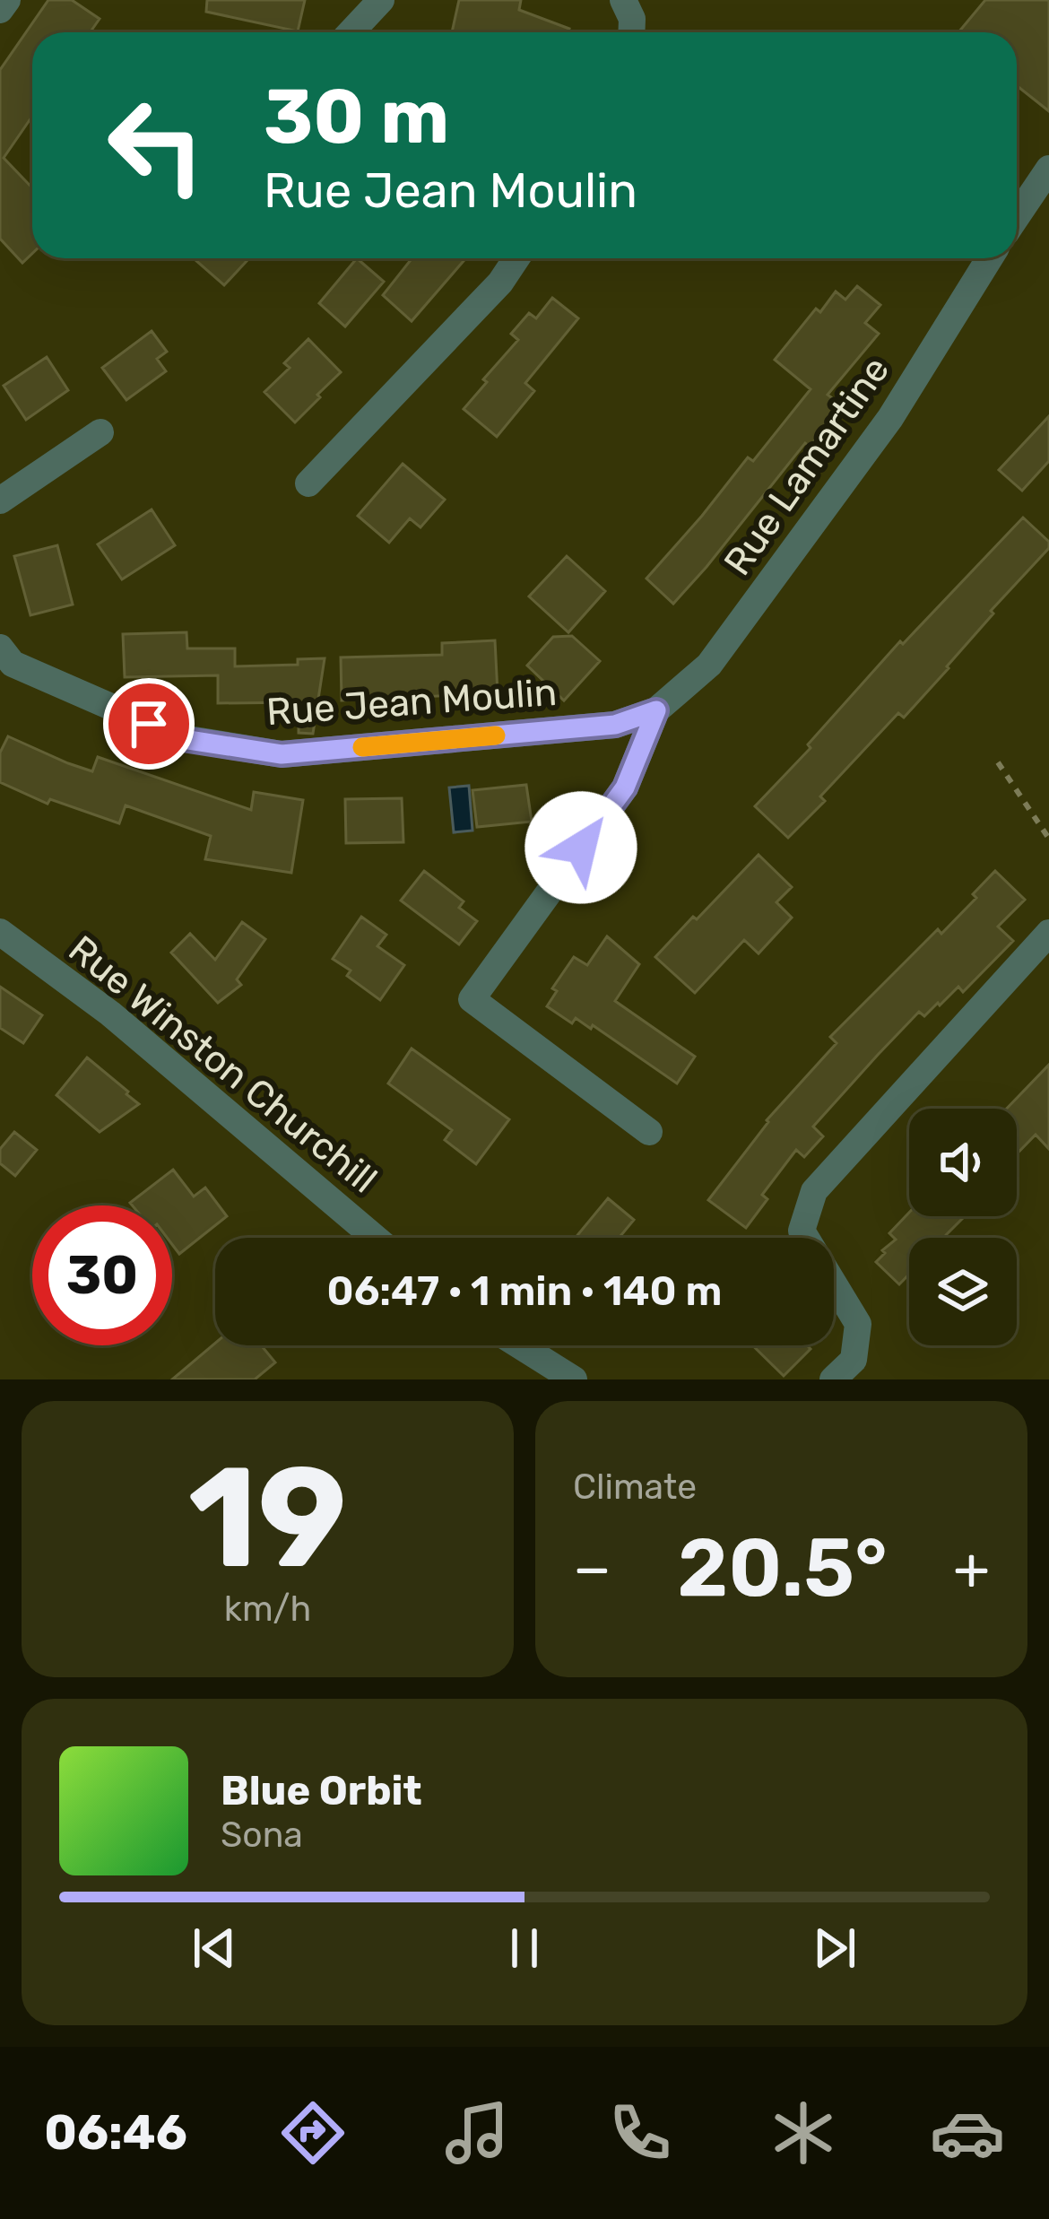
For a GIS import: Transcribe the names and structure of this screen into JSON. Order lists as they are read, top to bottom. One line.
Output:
{"streets":{"street":["Rue Lamartine","Rue Jean Moulin","Rue Winston Churchill"]},"crossings":[["Rue Lamartine","Rue Jean Moulin"]],"page":{"turn":["30 m","Rue Jean Moulin"],"limit":"30","trip":"06:47 · 1 min · 140 m","tile":[["19","km/h"],"Climate"],"heat":["−","20.5°","+"],"song":["Blue Orbit","Sona"],"tabs":"06:46"}}
